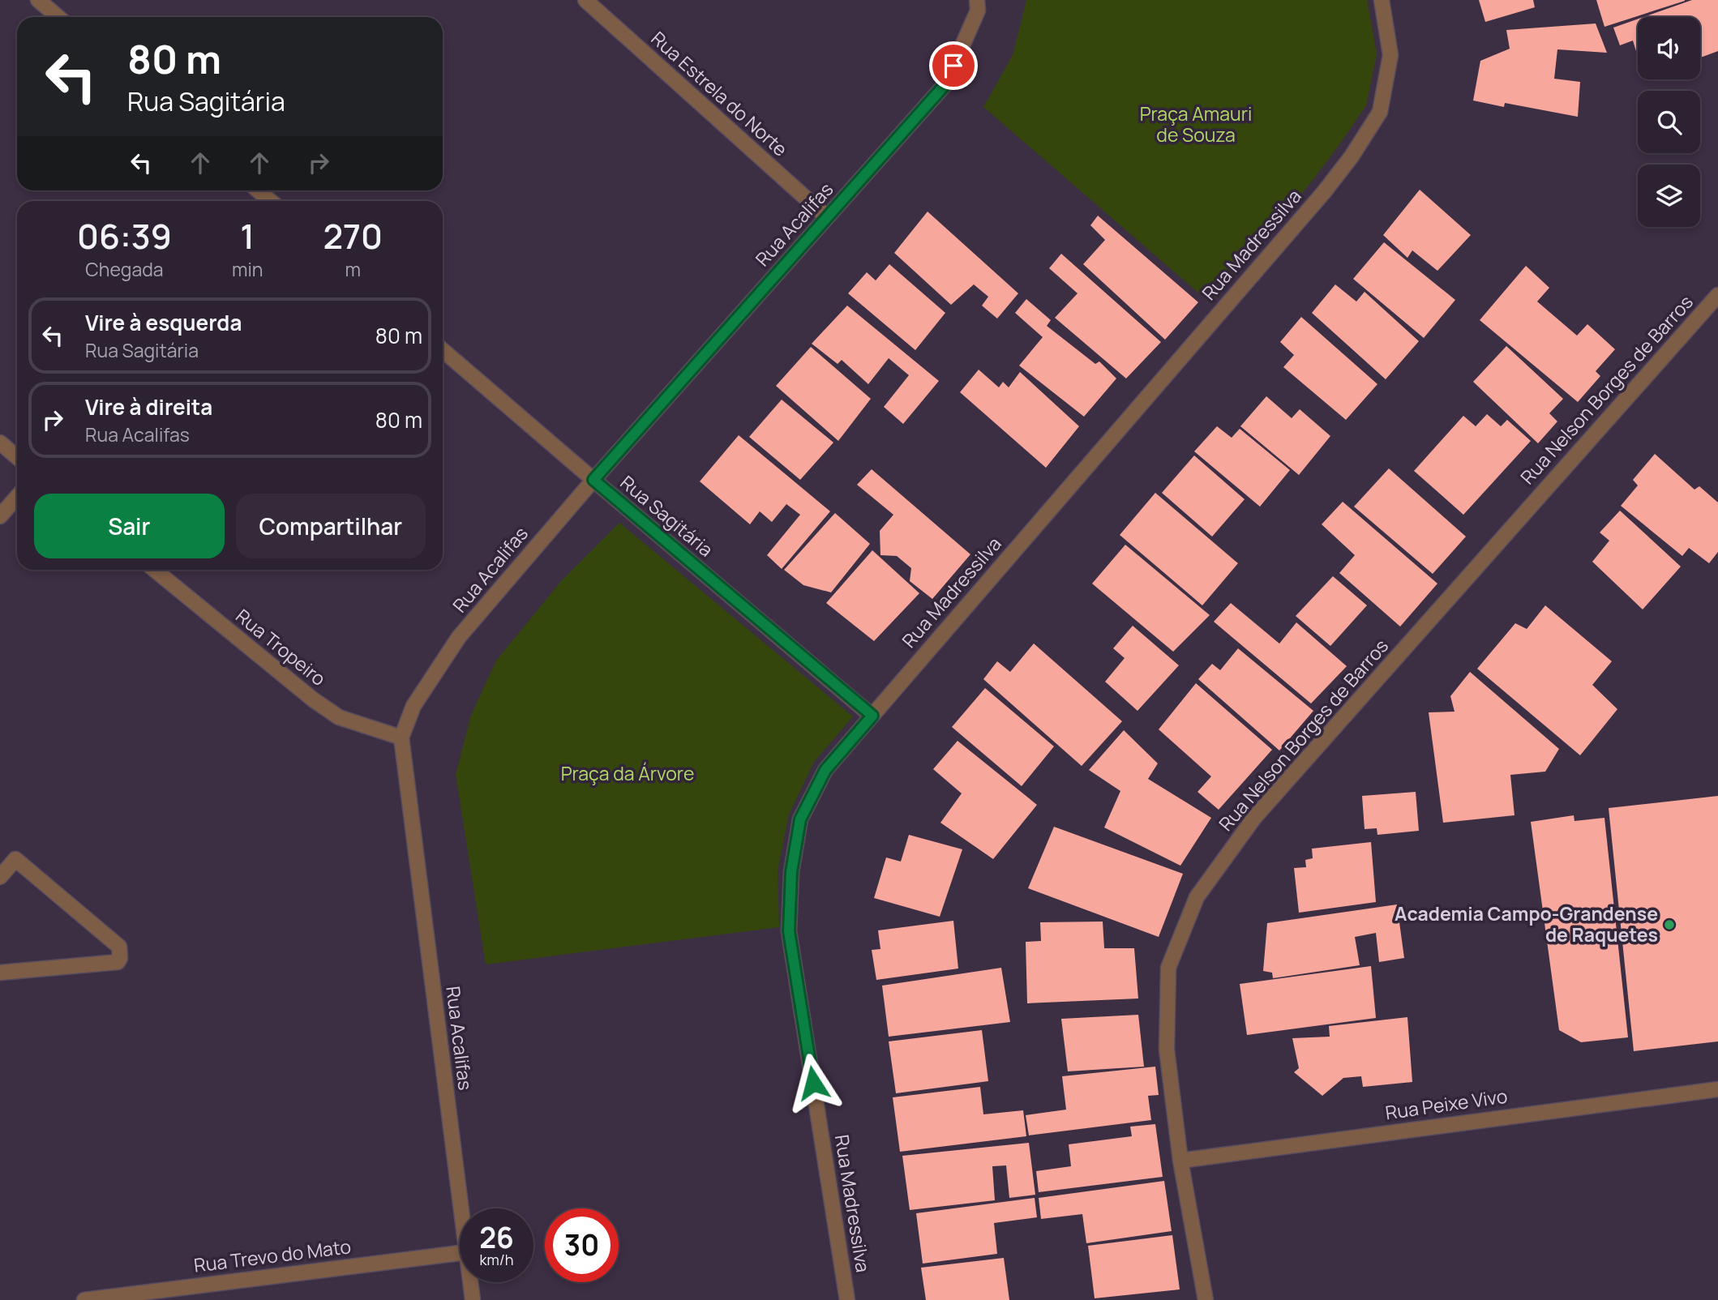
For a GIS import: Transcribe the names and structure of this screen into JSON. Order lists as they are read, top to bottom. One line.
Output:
{"streets":{"street":["Rua Estrela do Norte","Rua Acalifas","Rua Madressilva","Rua Nelson Borges de Barros","Rua Sagitária","Rua Tropeiro","Rua Peixe Vivo","Rua Trevo do Mato"]},"crossings":[["Rua Estrela do Norte","Rua Acalifas"],["Rua Acalifas","Rua Sagitária"],["Rua Acalifas","Rua Tropeiro"],["Rua Madressilva","Rua Sagitária"],["Rua Nelson Borges de Barros","Rua Peixe Vivo"]],"parks":["Praça Amauri de Souza","Praça da Árvore"],"places":["Academia Campo-Grandense de Raquetes"],"page":{"turn":["80 m","Rua Sagitária"],"eta":["06:39","Chegada","1","min","270","m"],"list":[{"name":"Vire à esquerda","note":"Rua Sagitária","value":"80 m"},{"name":"Vire à direita","note":"Rua Acalifas","value":"80 m"}],"buttons":["Sair","Compartilhar"],"speed":"26 km/h","limit":"30"}}
